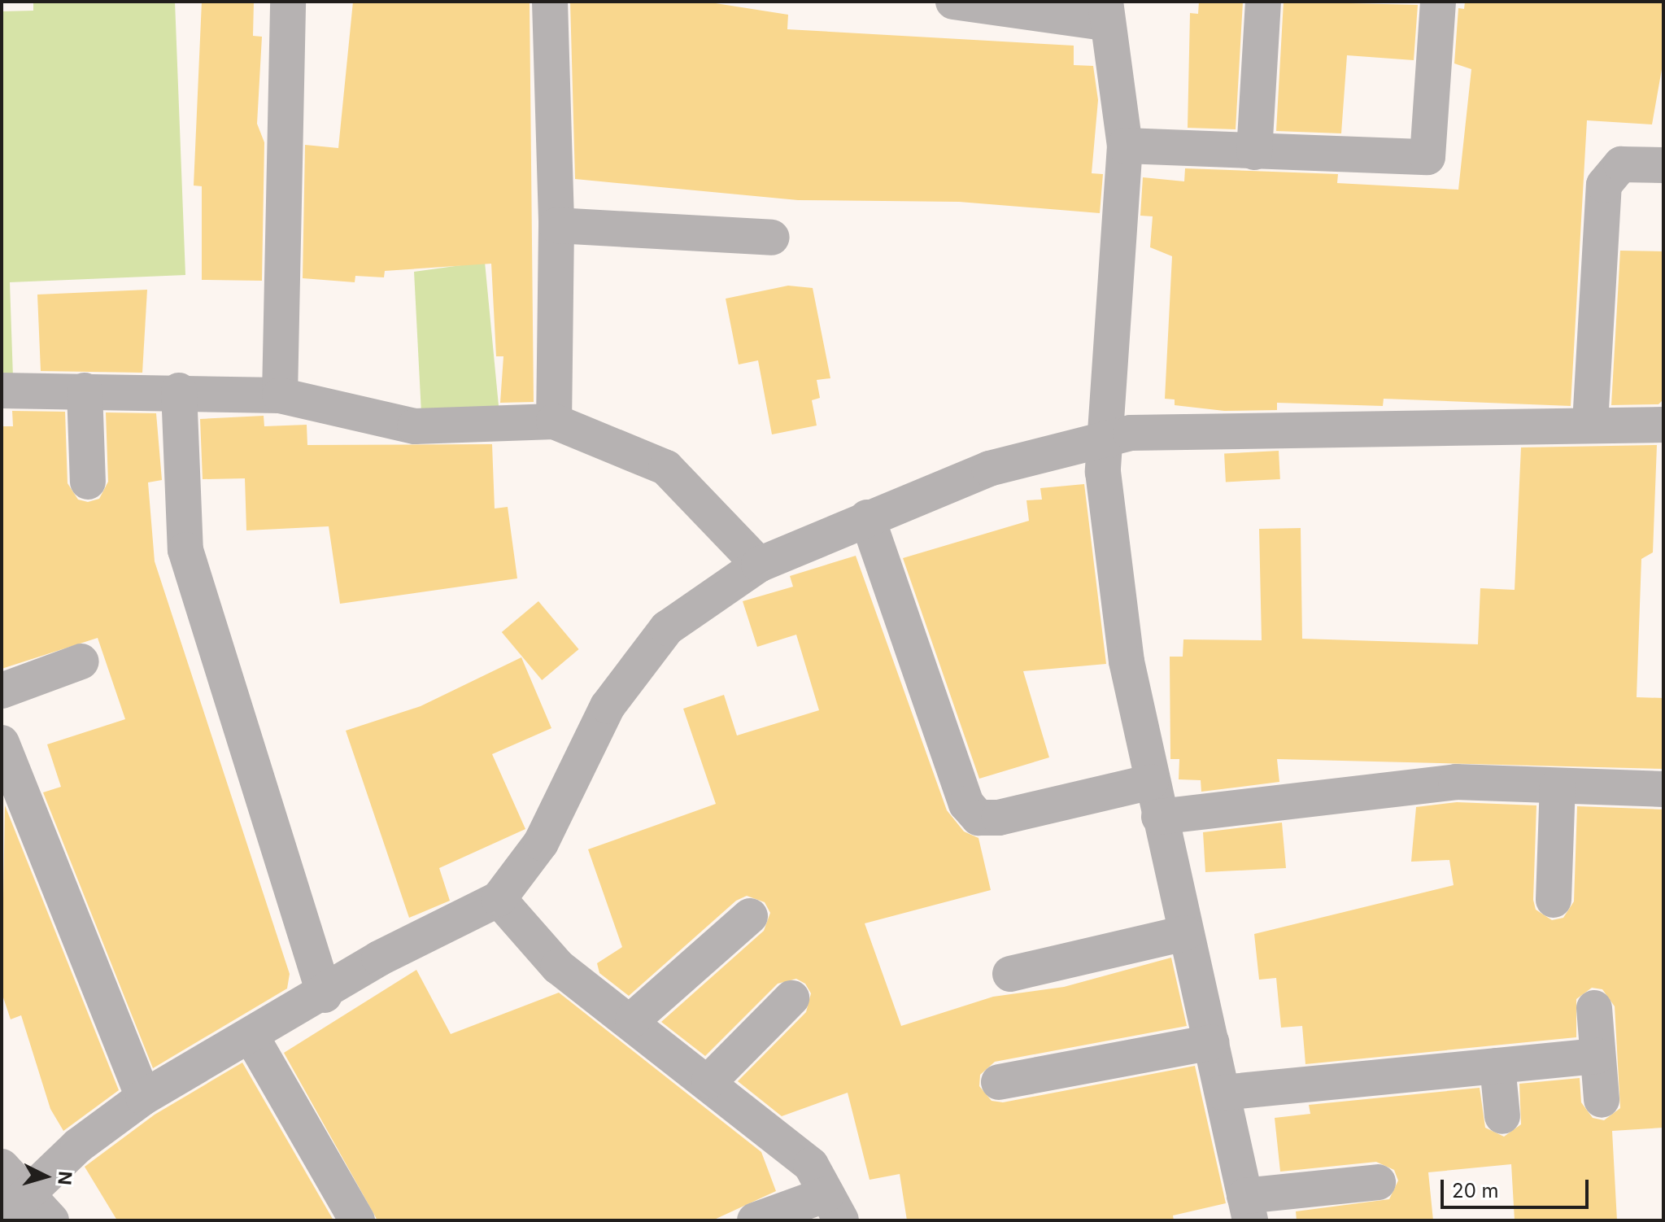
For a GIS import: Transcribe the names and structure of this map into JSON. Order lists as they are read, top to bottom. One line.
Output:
{"scale_bar":"20 m","north":"right"}
